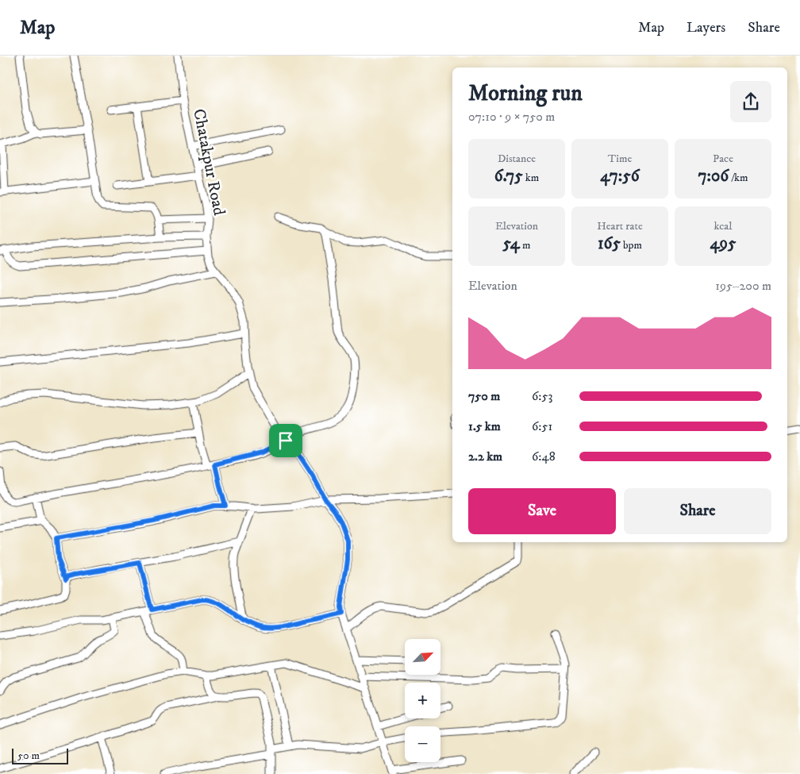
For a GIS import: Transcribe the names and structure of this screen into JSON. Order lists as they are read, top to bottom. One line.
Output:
{"streets":{"street":["Chatakpur Road"]},"scale_bar":"50 m","north":"top right","page":{"header":"Map","nav":["Map","Layers","Share"],"heading":["Morning run","07:10 · 9 × 750 m"],"stats":[["Distance","6.75 km"],["Time","47:56"],["Pace","7:06 /km"],["Elevation","54 m"],["Heart rate","165 bpm"],["kcal","495"]],"chart":["Elevation","195–200 m"],"list":[{"name":"750 m","note":"6:53"},{"name":"1.5 km","note":"6:51"},{"name":"2.2 km","note":"6:48"}],"buttons":["Save","Share"],"map_buttons":["+","−"],"scale":"50 m"}}
